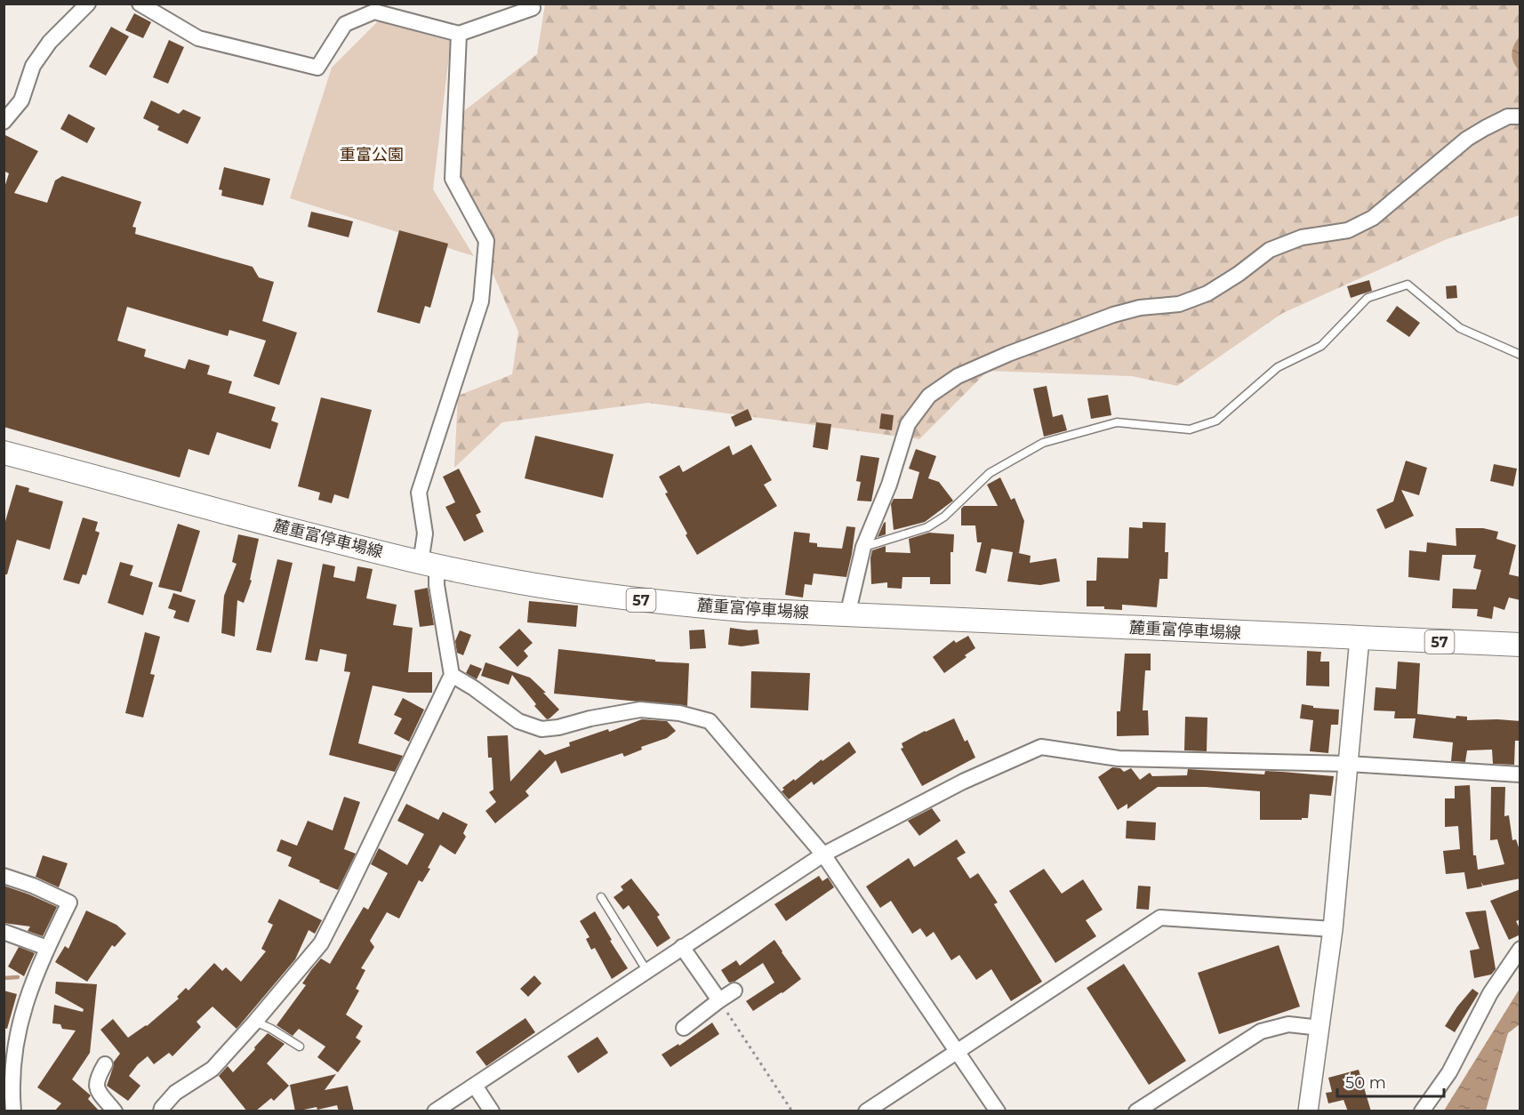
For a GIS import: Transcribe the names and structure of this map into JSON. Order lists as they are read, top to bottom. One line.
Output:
{"streets":{"main road":["麓重富停車場線","57"]},"parks":["重富公園"],"scale_bar":"50 m"}
